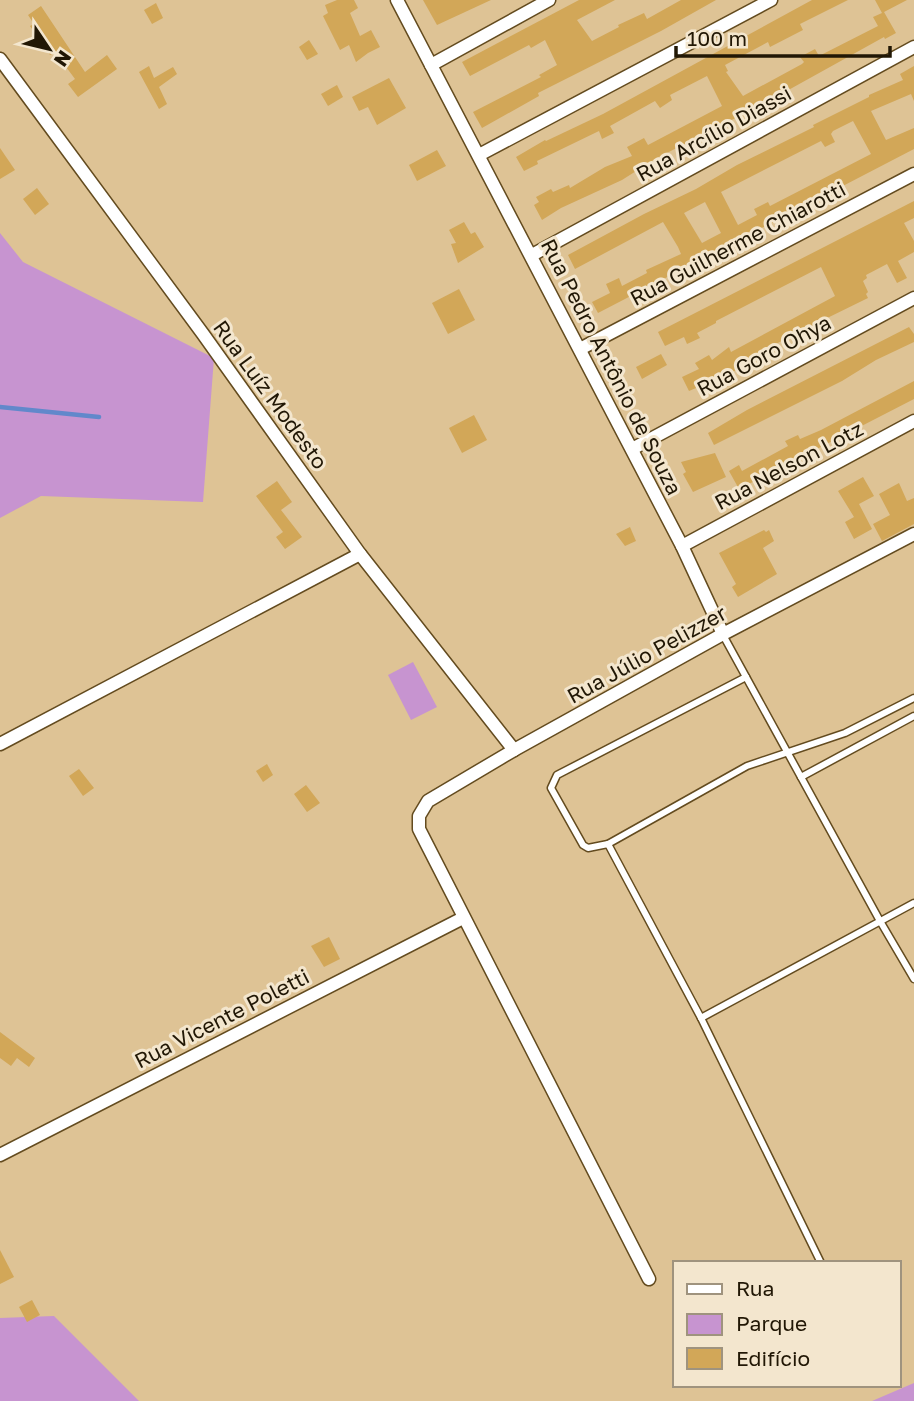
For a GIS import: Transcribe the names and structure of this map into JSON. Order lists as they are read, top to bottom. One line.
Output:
{"streets":{"street":["Rua Arcílio Diassi","Rua Guilherme Chiarotti","Rua Goro Ohya","Rua Pedro Antônio de Souza","Rua Luíz Modesto","Rua Nelson Lotz","Rua Júlio Pelizzer","Rua Vicente Poletti"]},"crossings":[["Rua Arcílio Diassi","Rua Pedro Antônio de Souza"],["Rua Guilherme Chiarotti","Rua Pedro Antônio de Souza"],["Rua Goro Ohya","Rua Pedro Antônio de Souza"],["Rua Pedro Antônio de Souza","Rua Nelson Lotz"],["Rua Pedro Antônio de Souza","Rua Júlio Pelizzer"],["Rua Luíz Modesto","Rua Júlio Pelizzer"],["Rua Júlio Pelizzer","Rua Vicente Poletti"]],"legend":["Rua","Parque","Edifício"],"scale_bar":"100 m","north":"bottom right"}
